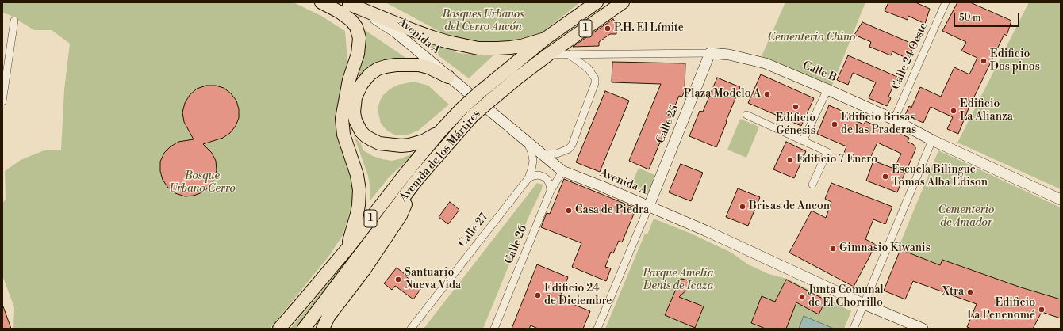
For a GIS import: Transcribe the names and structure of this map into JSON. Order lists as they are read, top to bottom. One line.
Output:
{"streets":{"highway":["1","Avenida de los Mártires"],"street":["Avenida A","Calle 24 Oeste","Calle B","Calle 25","Calle 27","Calle 26"]},"crossings":[["Avenida A","Calle 25"],["Avenida A","Calle 27"],["Avenida A","Calle 26"],["Calle 24 Oeste","Calle B"],["Calle B","Calle 25"],["Calle B","Avenida de los Mártires"]],"parks":["Bosques Urbanos del Cerro Ancón","Cementerio Chino","Bosque Urbano Cerro","Cementerio de Amador","Parque Amelia Denis de Icaza"],"places":["P.H. El Límite","Edificio Dos pinos","Plaza Modelo A","Edificio Génesis","Edificio La Alianza","Edificio Brisas de las Praderas","Edificio 7 Enero","Escuela Bilingue Tomas Alba Edison","Brisas de Ancon","Casa de Piedra","Gimnasio Kiwanis","Santuario Nueva Vida","Xtra","Edificio 24 de Diciembre","Junta Comunal de El Chorrillo","Edificio La Penenomé"],"scale_bar":"50 m"}
